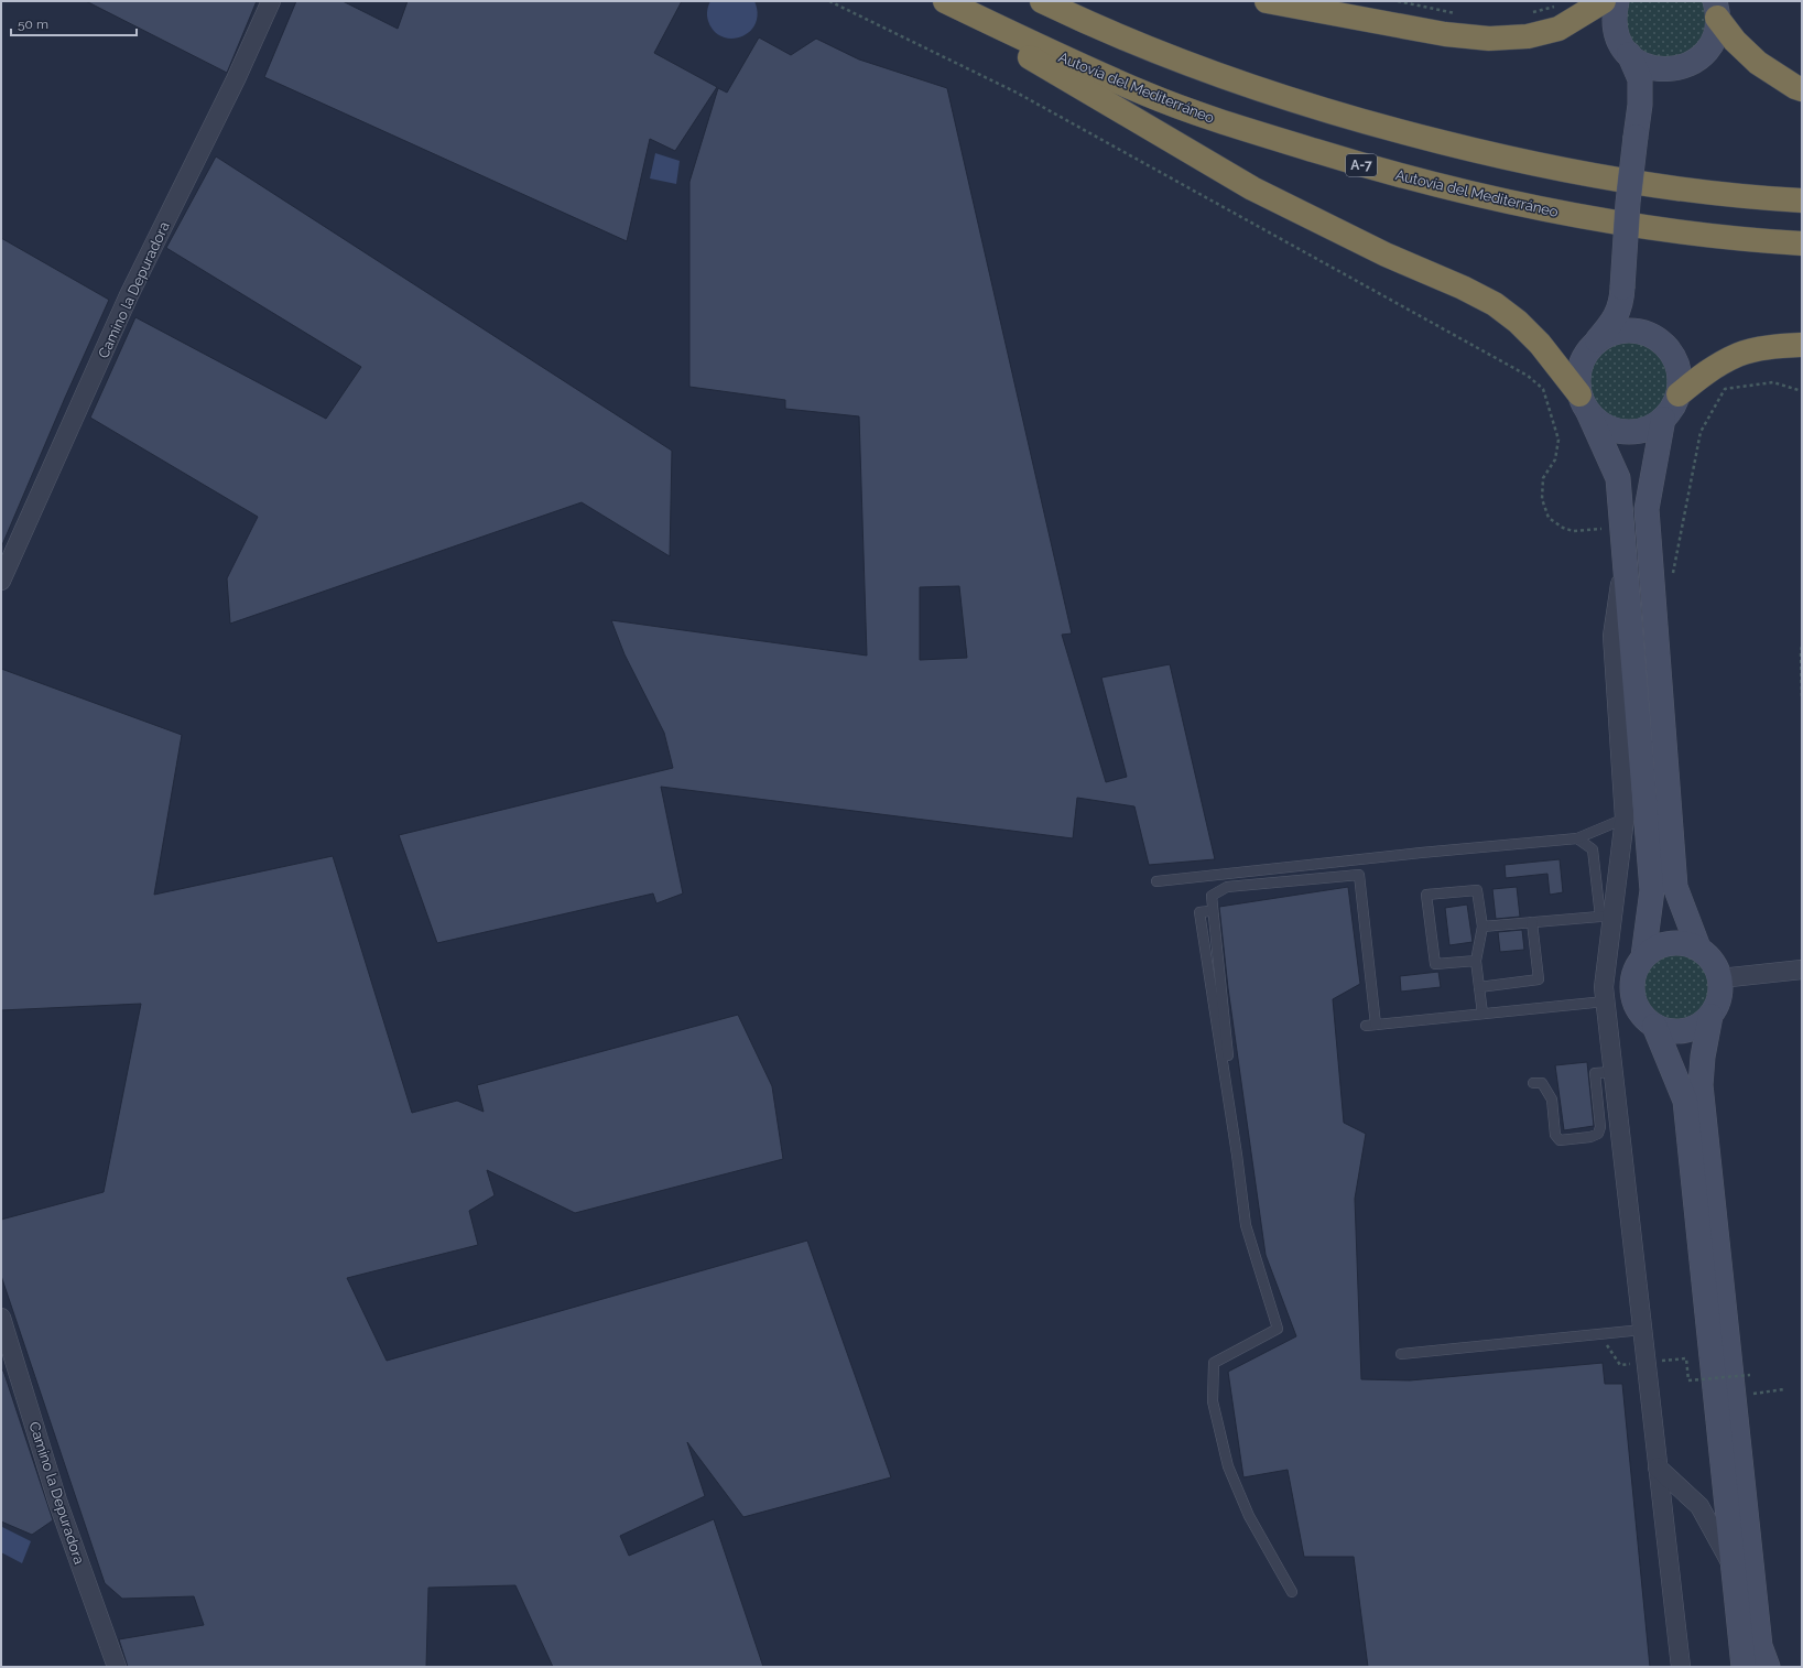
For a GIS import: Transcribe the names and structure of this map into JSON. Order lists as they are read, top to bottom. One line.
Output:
{"streets":{"highway":["Autovía del Mediterráneo","A-7"],"street":["Camino la Depuradora"]},"scale_bar":"50 m"}
